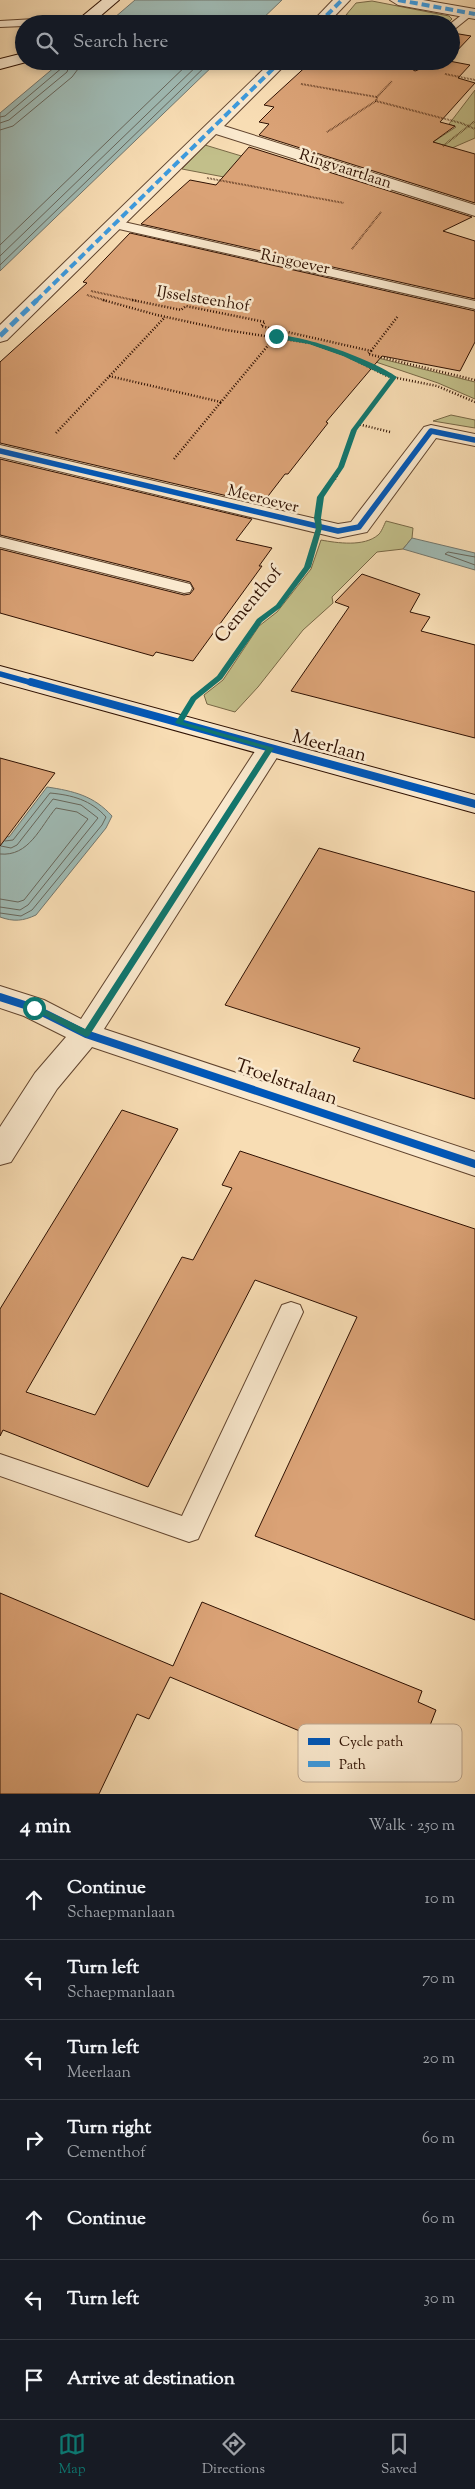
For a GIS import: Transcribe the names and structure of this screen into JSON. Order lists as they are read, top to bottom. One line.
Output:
{"streets":{"street":["Ringvaartlaan","Meeroever","Meerlaan","Troelstralaan"],"lane":["Ringoever"],"path":["IJsselsteenhof","Cementhof"]},"crossings":[["Meeroever","Cementhof"],["Cementhof","Meerlaan"]],"legend":["Cycle path","Path"],"page":{"search":"Search here","heading":["4 min","Walk · 250 m"],"list":[["Continue","Schaepmanlaan","10 m"],["Turn left","Schaepmanlaan","70 m"],["Turn left","Meerlaan","20 m"],["Turn right","Cementhof","60 m"],["Continue","60 m"],["Turn left","30 m"],"Arrive at destination"],"nav":["Map","Directions","Saved"]}}
